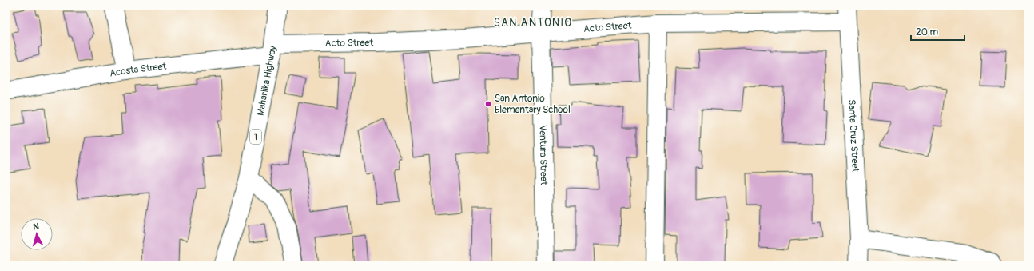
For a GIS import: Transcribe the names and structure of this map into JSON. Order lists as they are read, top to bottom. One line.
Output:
{"streets":{"street":["Acto Street","Acosta Street","Maharlika Highway","Santa Cruz Street","1","Ventura Street"]},"crossings":[["Acto Street","Acosta Street"],["Acto Street","Maharlika Highway"],["Acto Street","Santa Cruz Street"],["Acto Street","Ventura Street"],["Acosta Street","Maharlika Highway"]],"districts":["SAN ANTONIO"],"places":["San Antonio Elementary School"],"scale_bar":"20 m","north":"top"}
